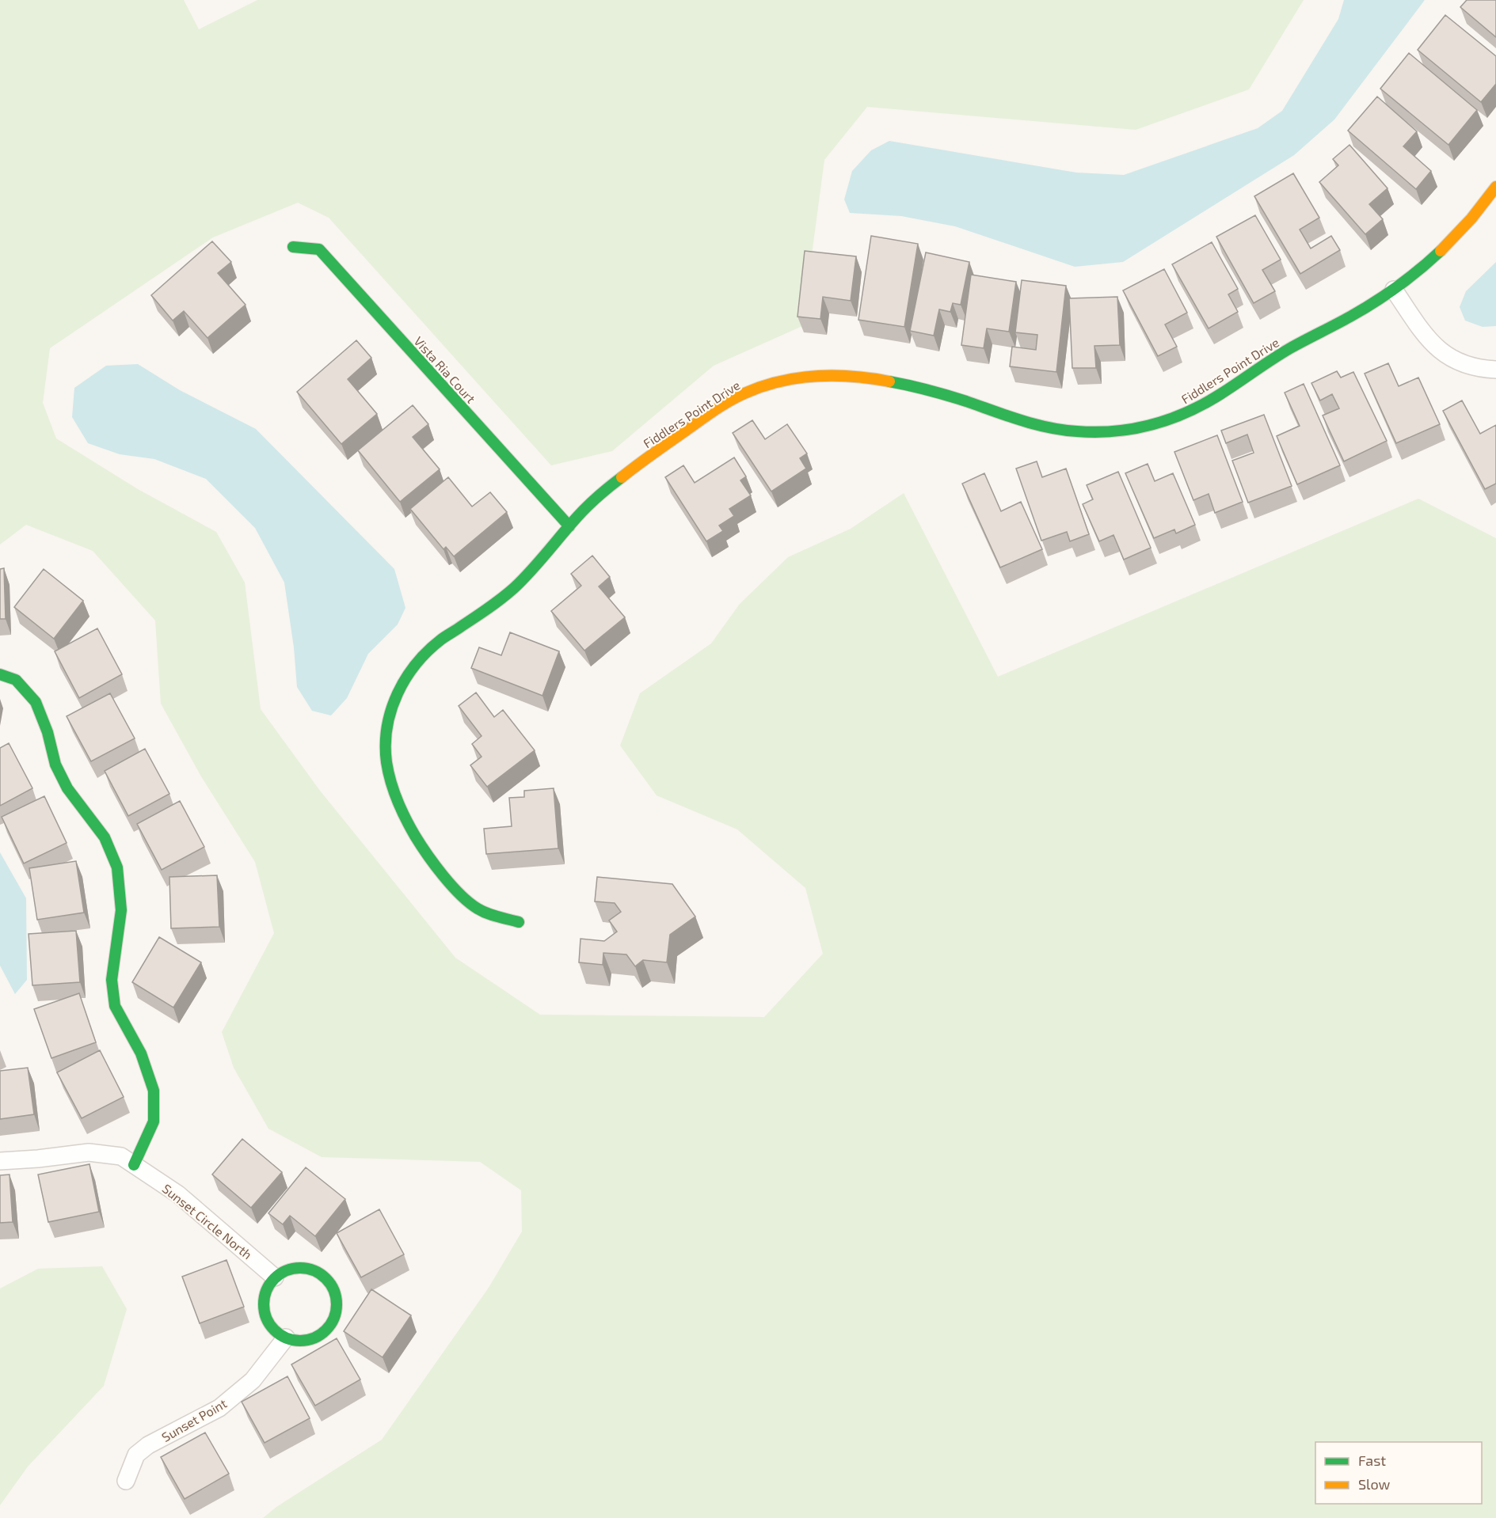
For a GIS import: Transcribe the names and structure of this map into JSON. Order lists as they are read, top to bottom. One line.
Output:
{"streets":{"street":["Vista Ria Court","Fiddlers Point Drive","Sunset Circle North","Sunset Point"]},"crossings":[["Vista Ria Court","Fiddlers Point Drive"],["Sunset Circle North","Sunset Point"]],"legend":["Fast","Slow"]}
